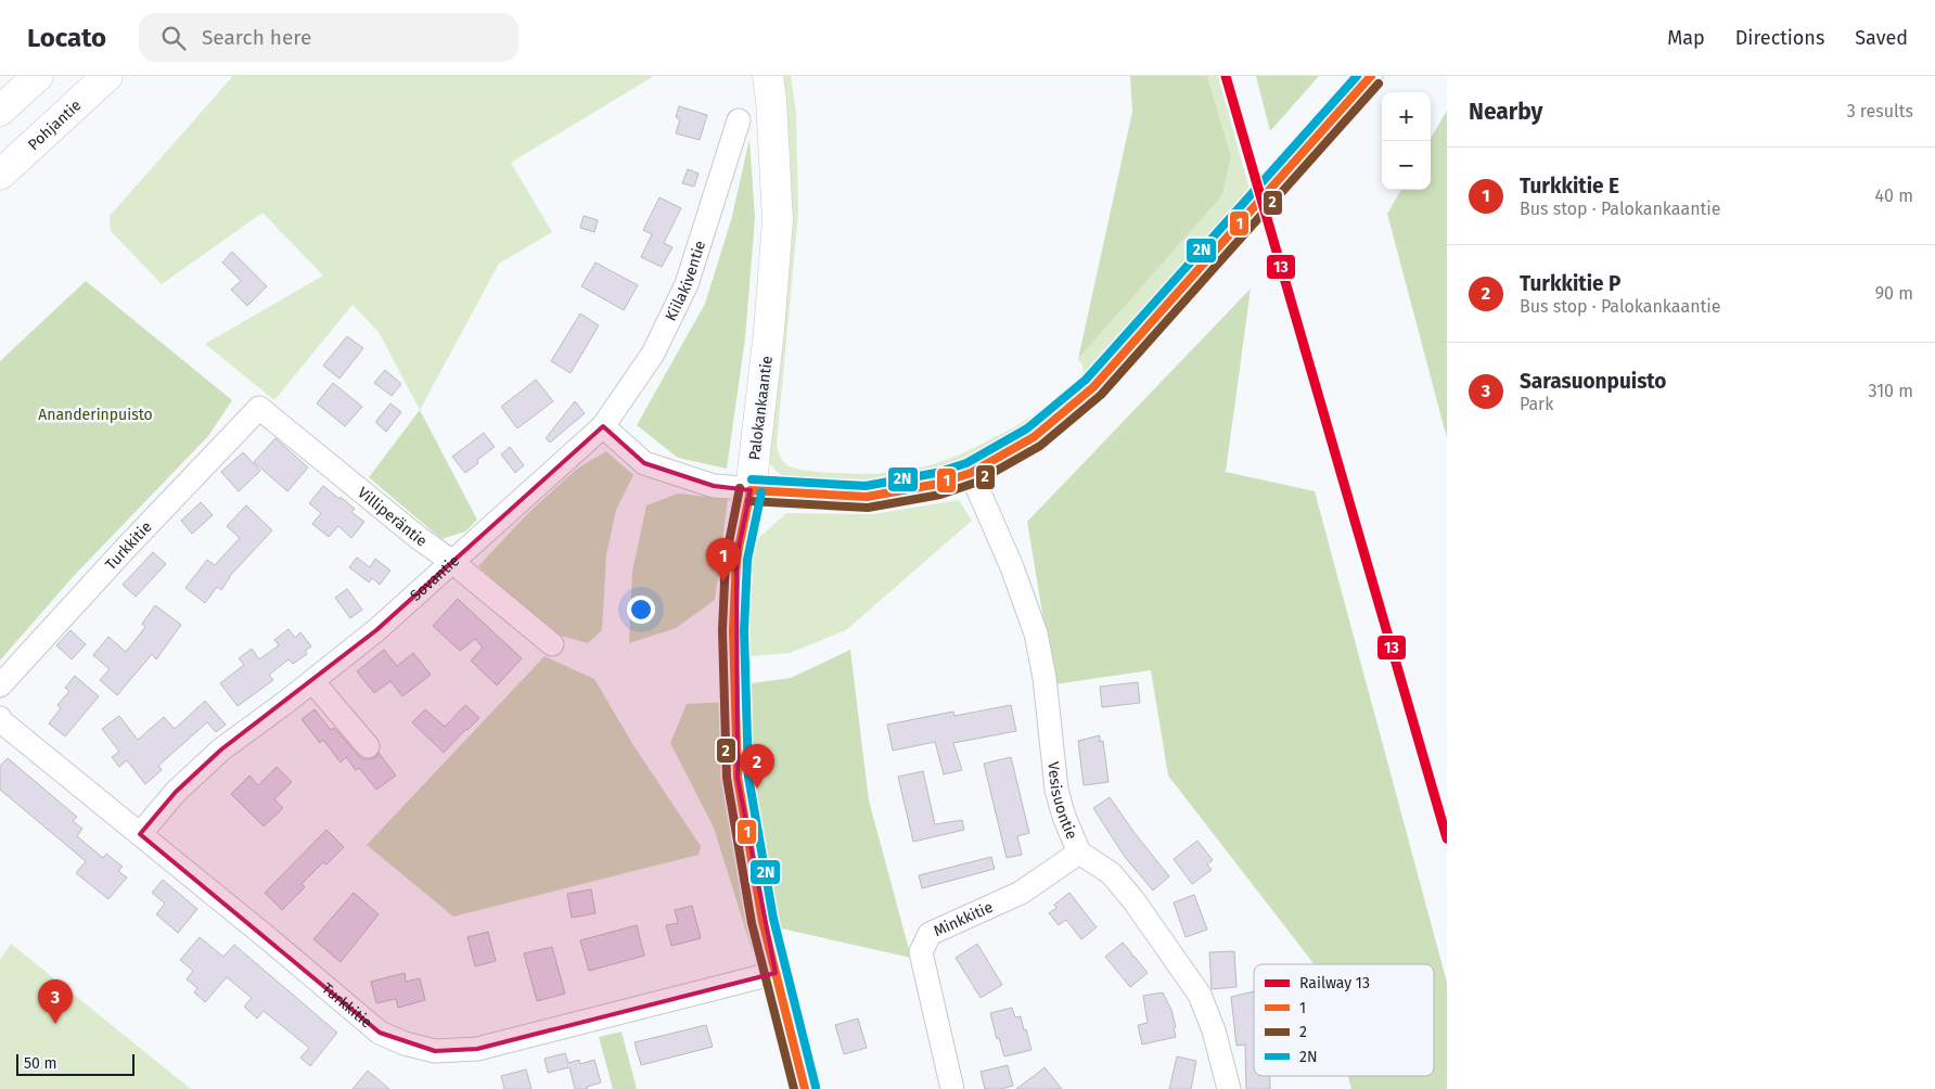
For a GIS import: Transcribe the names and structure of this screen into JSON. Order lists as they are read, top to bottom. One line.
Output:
{"streets":{"main road":["Pohjantie","Palokankaantie"],"street":["Kiilakiventie","Villiperäntie","Turkkitie","Sovantie","Vesisuontie","Minkkitie"]},"crossings":[["Kiilakiventie","Sovantie"],["Palokankaantie","Turkkitie"],["Villiperäntie","Turkkitie"],["Villiperäntie","Sovantie"],["Turkkitie","Sovantie"],["Vesisuontie","Minkkitie"]],"parks":["Ananderinpuisto"],"lines":["rail line 13","transit line 1","transit line 2N","transit line 2"],"legend":["Railway 13","1","2","2N"],"scale_bar":"50 m","page":{"header":"Locato","search":"Search here","nav":["Map","Directions","Saved"],"heading":["Nearby","3 results"],"map_buttons":["+","−"],"list":[{"mark":"1","name":"Turkkitie E","note":"Bus stop · Palokankaantie","value":"40 m"},{"mark":"2","name":"Turkkitie P","note":"Bus stop · Palokankaantie","value":"90 m"},{"mark":"3","name":"Sarasuonpuisto","note":"Park","value":"310 m"}],"pins":["1","2","3"],"scale":"50 m"}}
